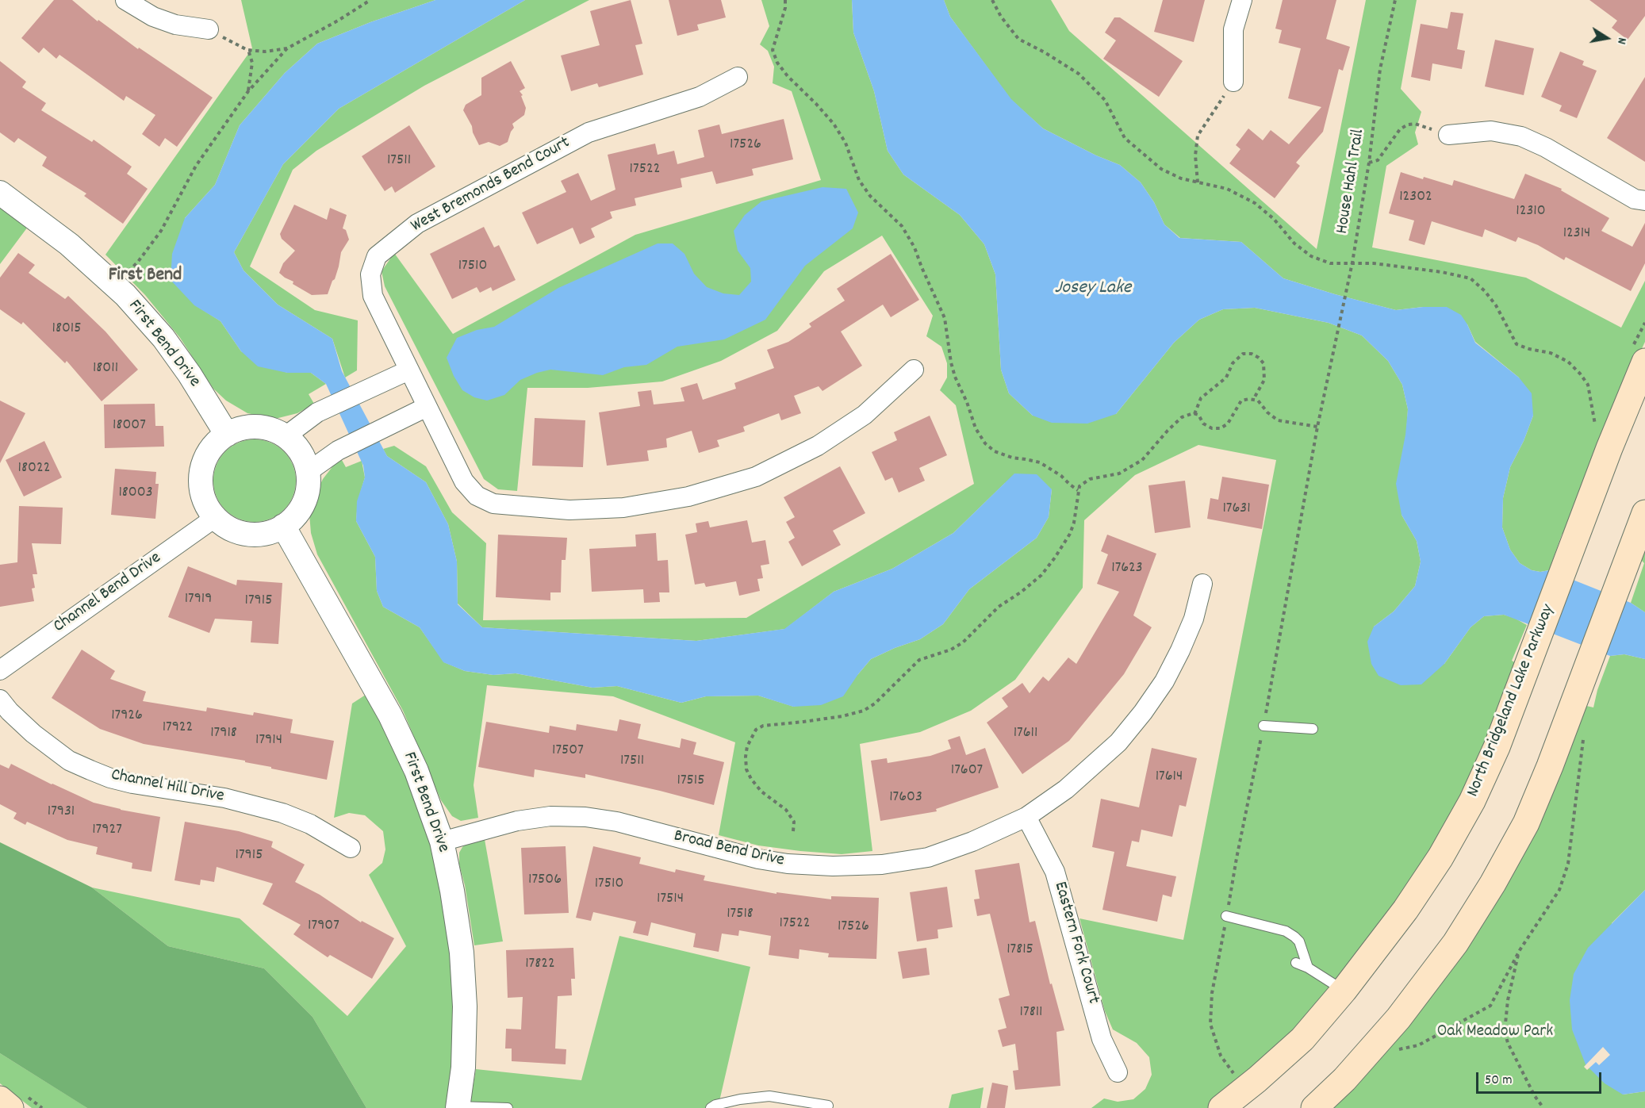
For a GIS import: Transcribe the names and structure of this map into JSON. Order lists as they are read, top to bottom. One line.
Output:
{"streets":{"main road":["North Bridgeland Lake Parkway"],"street":["West Bremonds Bend Court","First Bend Drive","Channel Bend Drive","Channel Hill Drive","Broad Bend Drive","Eastern Fork Court"],"path":["House Hahl Trail"]},"crossings":[["First Bend Drive","Channel Bend Drive"],["First Bend Drive","Broad Bend Drive"],["Broad Bend Drive","Eastern Fork Court"]],"districts":["First Bend"],"water":["Josey Lake"],"parks":["Oak Meadow Park"],"house_numbers":["17526","17511","17522","12302","12310","12314","17510","18015","18011","18007","18022","18003","17631","17623","17919","17915","17926","17922","17918","17611","17914","17507","17511","17607","17614","17515","17603","17931","17927","17915","17506","17510","17514","17518","17522","17907","17526","17815","17822","17811"],"scale_bar":"50 m","north":"right"}
